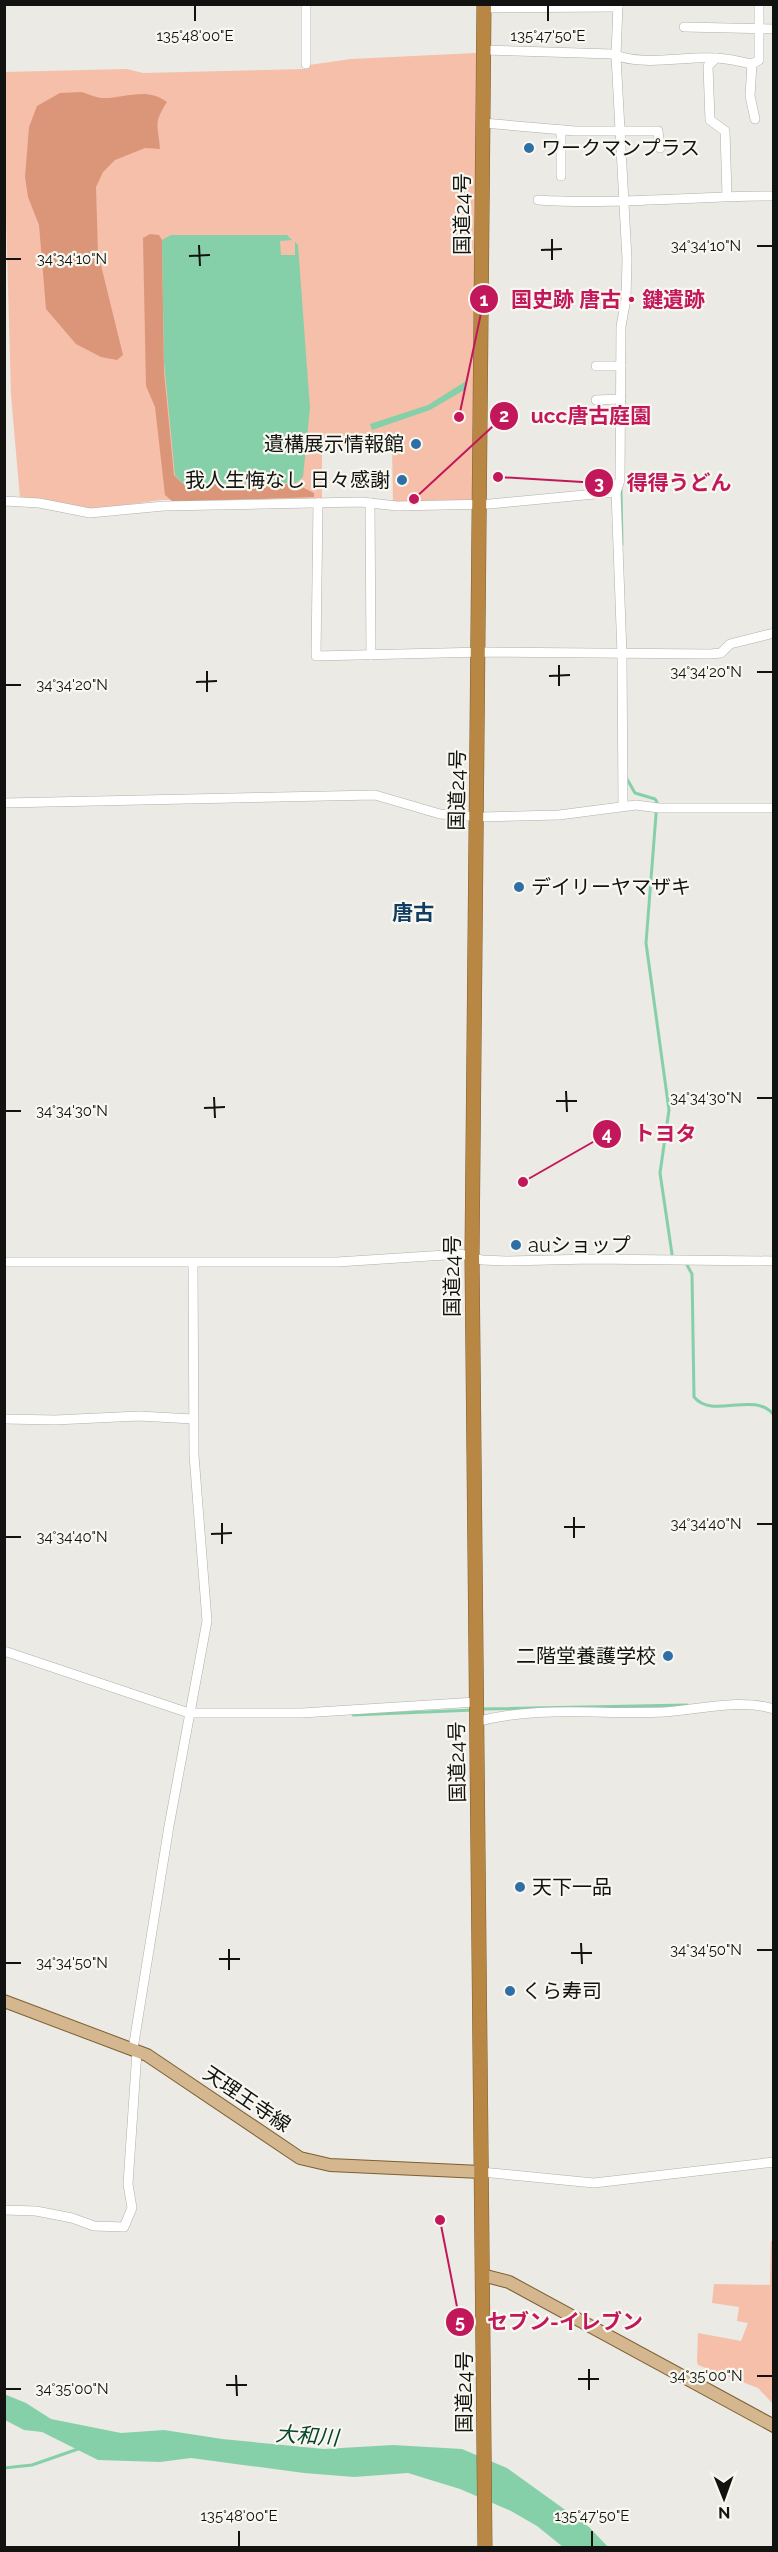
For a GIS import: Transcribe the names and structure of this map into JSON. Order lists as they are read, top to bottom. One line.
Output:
{"streets":{"highway":["国道24号"],"main road":["天理王寺線"]},"crossings":[["国道24号","天理王寺線"]],"districts":["唐古"],"water":["大和川"],"places":["ワークマンプラス","国史跡 唐古・鍵遺跡","遺構展示情報館","得得うどん","我人生悔なし 日々感謝","ucc唐古庭園","デイリーヤマザキ","トヨタ","auショップ","二階堂養護学校","天下一品","くら寿司","セブン-イレブン"],"north":"bottom","coordinates":["135°48'00\"E","135°47'50\"E","34°34'10\"N","34°34'20\"N","34°34'30\"N","34°34'40\"N","34°34'50\"N","34°35'00\"N"]}
